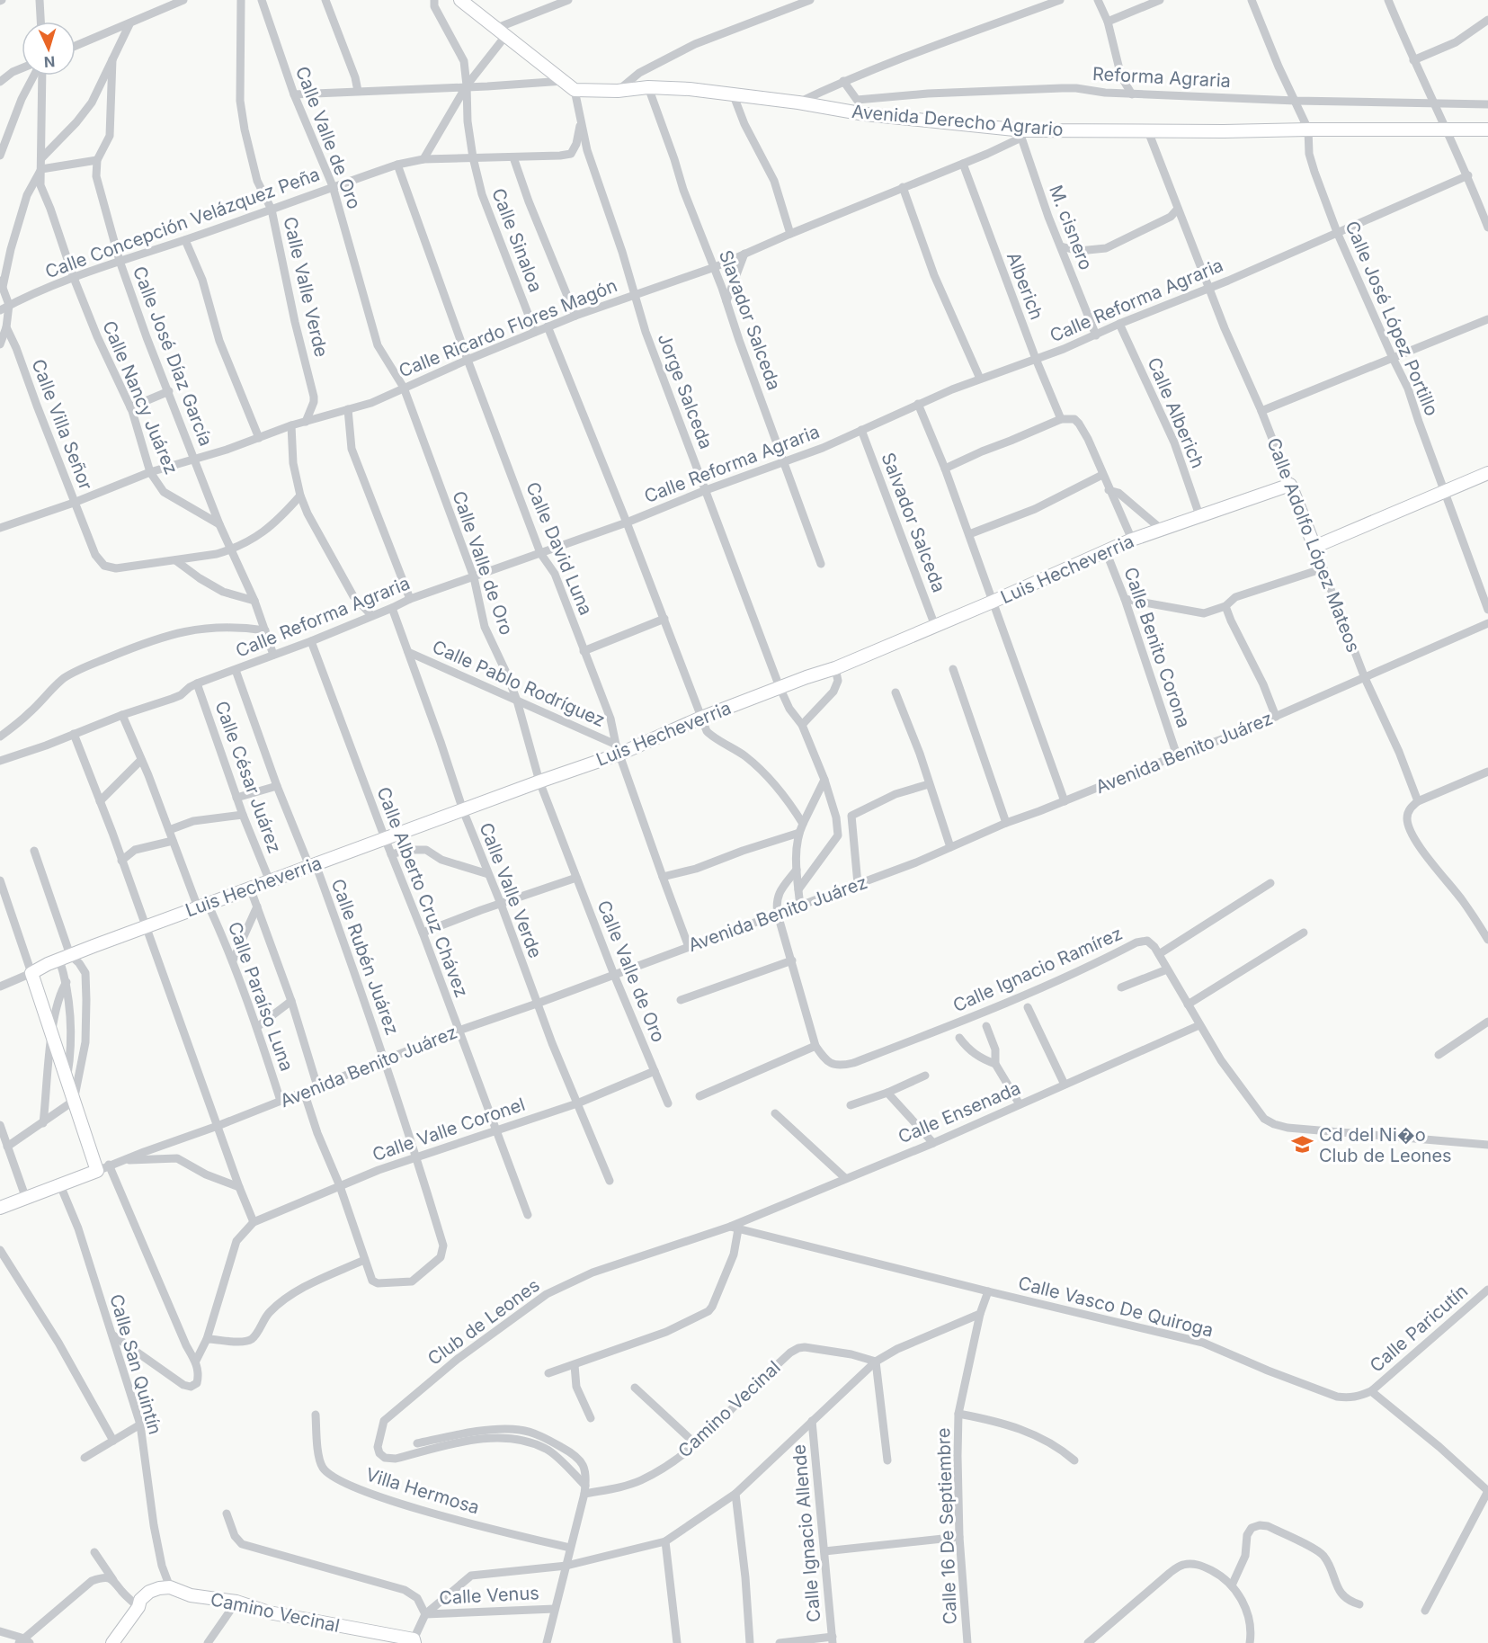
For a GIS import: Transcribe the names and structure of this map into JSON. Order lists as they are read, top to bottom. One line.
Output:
{"streets":{"street":["Reforma Agraria","Avenida Derecho Agrario","Calle Valle de Oro","Calle Concepción Velázquez Peña","M. cisnero","Calle Sinaloa","Alberich","Calle Valle Verde","Calle Reforma Agraria","Calle José López Portillo","Slavador Salceda","Calle Ricardo Flores Magón","Calle José Díaz García","Jorge Salceda","Calle Nancy Juárez","Calle Alberich","Calle Villa Señor","Salvador Salceda","Calle Adolfo López Mateos","Calle David Luna","Luis Hecheverria","Calle Benito Corona","Calle Pablo Rodríguez","Avenida Benito Juárez","Calle César Juárez","Calle Alberto Cruz Chávez","Calle Rubén Juárez","Calle Ignacio Ramírez","Calle Paraíso Luna","Calle Ensenada","Calle Valle Coronel","Calle Vasco De Quiroga","Club de Leones","Calle Paricutín","Calle San Quintín","Camino Vecinal","Villa Hermosa","Calle 16 De Septiembre","Calle Ignacio Allende","Calle Venus"]},"crossings":[["Reforma Agraria","Calle José López Portillo"],["Avenida Derecho Agrario","M. cisnero"],["Avenida Derecho Agrario","Calle José López Portillo"],["Avenida Derecho Agrario","Slavador Salceda"],["Avenida Derecho Agrario","Calle Ricardo Flores Magón"],["Avenida Derecho Agrario","Jorge Salceda"],["Avenida Derecho Agrario","Calle Adolfo López Mateos"],["Calle Valle de Oro","Calle Concepción Velázquez Peña"],["Calle Valle de Oro","Calle Reforma Agraria"],["Calle Valle de Oro","Calle Ricardo Flores Magón"],["Calle Valle de Oro","Luis Hecheverria"],["Calle Valle de Oro","Calle Pablo Rodríguez"],["Calle Valle de Oro","Avenida Benito Juárez"],["Calle Valle de Oro","Calle Valle Coronel"],["Calle Concepción Velázquez Peña","Calle Sinaloa"],["Calle Concepción Velázquez Peña","Calle Valle Verde"],["Calle Concepción Velázquez Peña","Calle José Díaz García"],["Calle Concepción Velázquez Peña","Jorge Salceda"],["Calle Concepción Velázquez Peña","Calle Nancy Juárez"],["Calle Concepción Velázquez Peña","Calle David Luna"],["M. cisnero","Calle Reforma Agraria"],["M. cisnero","Calle Ricardo Flores Magón"],["Calle Sinaloa","Calle Ricardo Flores Magón"],["Alberich","Calle Reforma Agraria"],["Alberich","Calle Ricardo Flores Magón"],["Calle Valle Verde","Calle Reforma Agraria"],["Calle Valle Verde","Calle Ricardo Flores Magón"],["Calle Valle Verde","Luis Hecheverria"],["Calle Valle Verde","Calle Pablo Rodríguez"],["Calle Valle Verde","Avenida Benito Juárez"],["Calle Valle Verde","Calle Valle Coronel"],["Calle Reforma Agraria","Calle José López Portillo"],["Calle Reforma Agraria","Slavador Salceda"],["Calle Reforma Agraria","Calle José Díaz García"],["Calle Reforma Agraria","Jorge Salceda"],["Calle Reforma Agraria","Calle Alberich"],["Calle Reforma Agraria","Salvador Salceda"],["Calle Reforma Agraria","Calle Adolfo López Mateos"],["Calle Reforma Agraria","Calle David Luna"],["Calle Reforma Agraria","Calle César Juárez"],["Calle Reforma Agraria","Calle Alberto Cruz Chávez"],["Calle Reforma Agraria","Calle Rubén Juárez"],["Calle Reforma Agraria","Calle Paraíso Luna"],["Slavador Salceda","Calle Ricardo Flores Magón"],["Calle Ricardo Flores Magón","Calle José Díaz García"],["Calle Ricardo Flores Magón","Jorge Salceda"],["Calle Ricardo Flores Magón","Calle Nancy Juárez"],["Calle Ricardo Flores Magón","Calle Villa Señor"],["Calle Ricardo Flores Magón","Calle David Luna"],["Calle José Díaz García","Calle Nancy Juárez"],["Jorge Salceda","Luis Hecheverria"],["Calle Alberich","Luis Hecheverria"],["Salvador Salceda","Luis Hecheverria"],["Calle Adolfo López Mateos","Luis Hecheverria"],["Calle Adolfo López Mateos","Avenida Benito Juárez"],["Calle David Luna","Luis Hecheverria"],["Calle David Luna","Calle Pablo Rodríguez"],["Calle David Luna","Avenida Benito Juárez"],["Luis Hecheverria","Calle Benito Corona"],["Luis Hecheverria","Calle Pablo Rodríguez"],["Luis Hecheverria","Calle César Juárez"],["Luis Hecheverria","Calle Alberto Cruz Chávez"],["Luis Hecheverria","Calle Rubén Juárez"],["Luis Hecheverria","Calle Paraíso Luna"],["Calle Benito Corona","Avenida Benito Juárez"],["Avenida Benito Juárez","Calle Alberto Cruz Chávez"],["Avenida Benito Juárez","Calle Rubén Juárez"],["Avenida Benito Juárez","Calle Paraíso Luna"],["Avenida Benito Juárez","Calle San Quintín"],["Calle Alberto Cruz Chávez","Calle Valle Coronel"],["Calle Rubén Juárez","Calle Paraíso Luna"],["Calle Rubén Juárez","Calle Valle Coronel"],["Calle Paraíso Luna","Calle Valle Coronel"],["Calle Ensenada","Calle Vasco De Quiroga"],["Calle Ensenada","Club de Leones"],["Calle Vasco De Quiroga","Club de Leones"],["Calle Vasco De Quiroga","Calle Paricutín"],["Club de Leones","Camino Vecinal"],["Calle San Quintín","Camino Vecinal"],["Camino Vecinal","Calle 16 De Septiembre"],["Camino Vecinal","Calle Ignacio Allende"],["Camino Vecinal","Calle Venus"]],"places":{"school or university":["Cd del Ni�o Club de Leones"]},"north":"bottom"}
